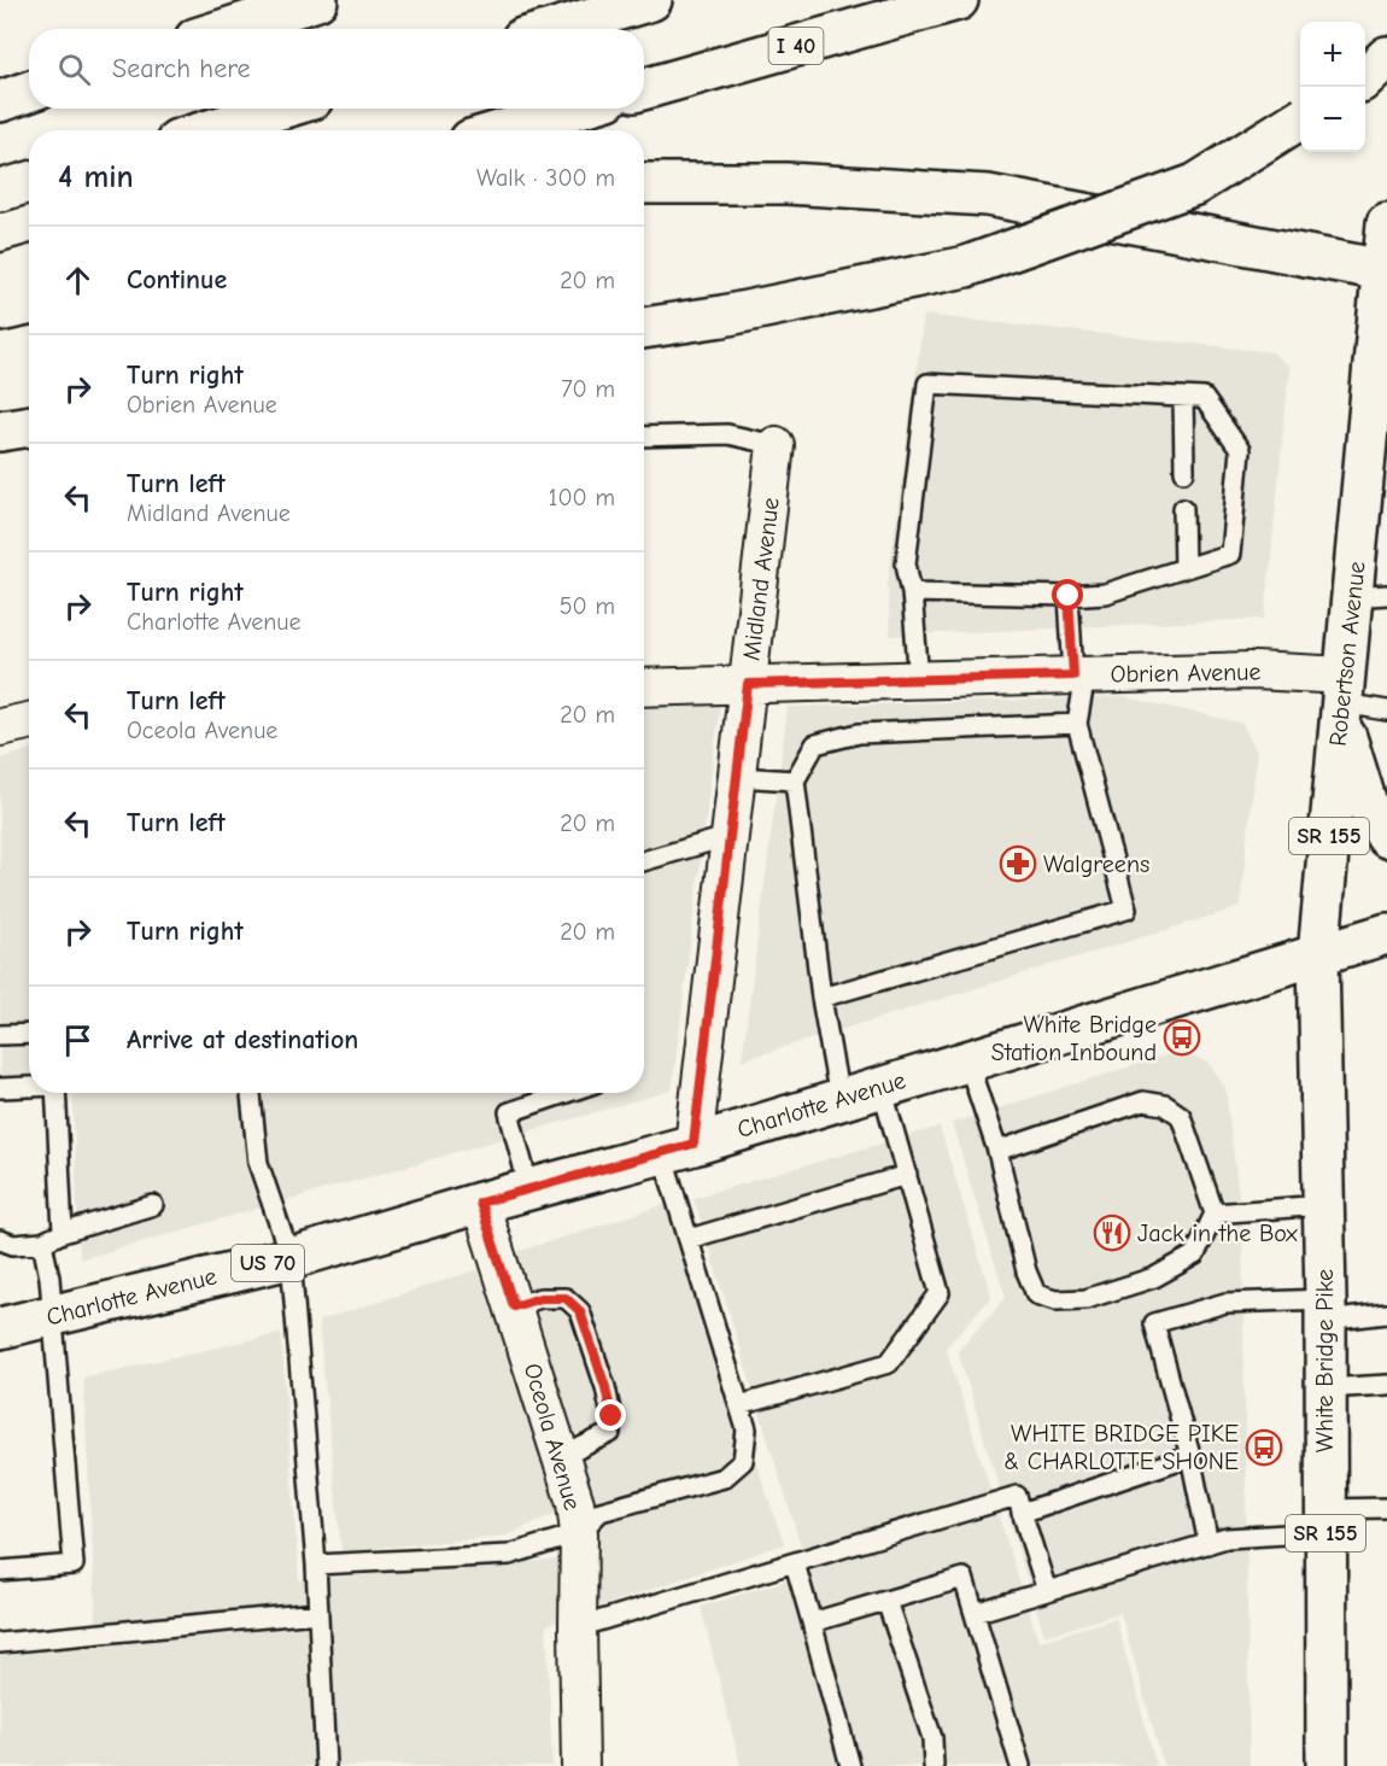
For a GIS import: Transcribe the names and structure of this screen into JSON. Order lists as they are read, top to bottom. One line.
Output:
{"streets":{"main road":["I 40","Robertson Avenue","SR 155","Charlotte Avenue","US 70","White Bridge Pike"],"street":["Midland Avenue","Obrien Avenue","Oceola Avenue"]},"crossings":[["Midland Avenue","Obrien Avenue"],["Midland Avenue","Charlotte Avenue"],["Robertson Avenue","Obrien Avenue"],["Robertson Avenue","Charlotte Avenue"],["Robertson Avenue","White Bridge Pike"],["Charlotte Avenue","White Bridge Pike"],["Charlotte Avenue","Oceola Avenue"]],"places":{"pharmacy":["Walgreens"],"bus stop":["White Bridge Station Inbound","WHITE BRIDGE PIKE & CHARLOTTE SHONE"],"restaurant":["Jack in the Box"]},"page":{"map_buttons":["+","−"],"search":"Search here","heading":["4 min","Walk · 300 m"],"list":[["Continue","20 m"],["Turn right","Obrien Avenue","70 m"],["Turn left","Midland Avenue","100 m"],["Turn right","Charlotte Avenue","50 m"],["Turn left","Oceola Avenue","20 m"],["Turn left","20 m"],["Turn right","20 m"],"Arrive at destination"]}}
